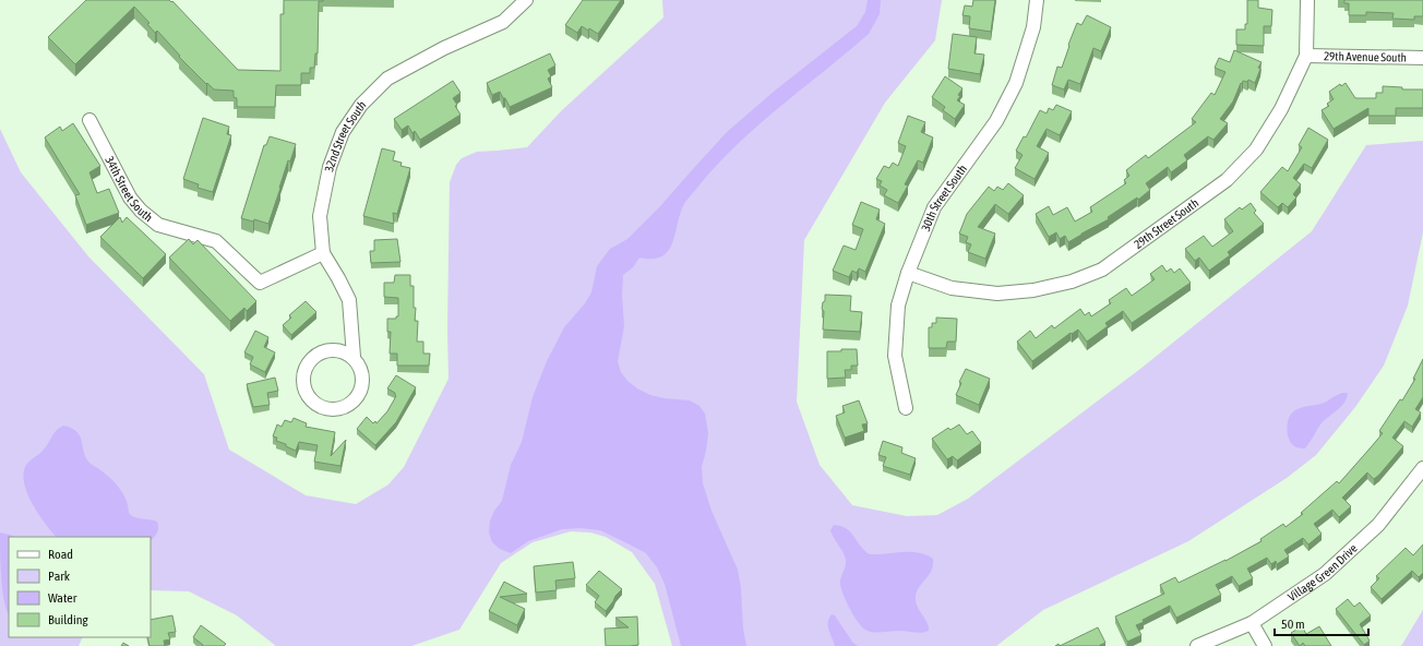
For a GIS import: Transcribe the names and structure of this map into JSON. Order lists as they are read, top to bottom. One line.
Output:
{"streets":{"street":["29th Avenue South","32nd Street South","34th Street South","30th Street South","29th Street South","Village Green Drive"]},"crossings":[["29th Avenue South","29th Street South"],["32nd Street South","34th Street South"],["30th Street South","29th Street South"]],"legend":["Road","Park","Water","Building"],"scale_bar":"50 m"}
